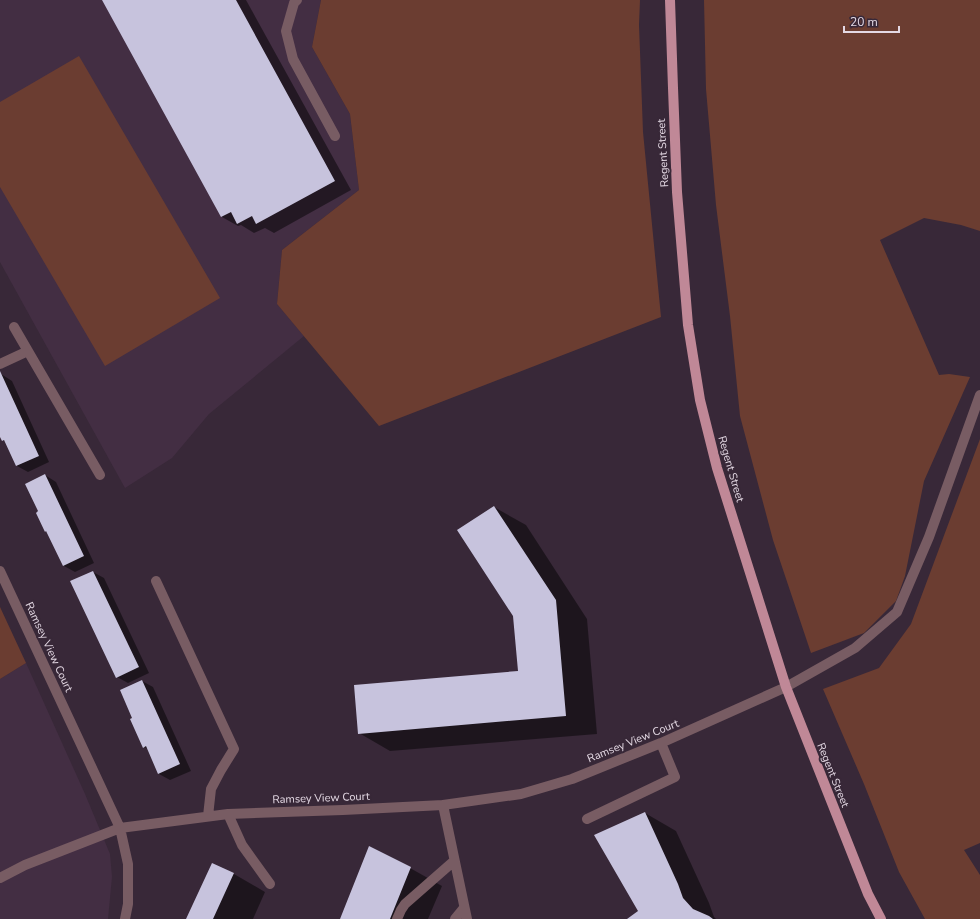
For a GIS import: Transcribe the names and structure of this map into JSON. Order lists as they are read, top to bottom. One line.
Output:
{"streets":{"main road":["Regent Street"],"street":["Ramsey View Court"]},"crossings":[["Regent Street","Ramsey View Court"]],"scale_bar":"20 m"}
